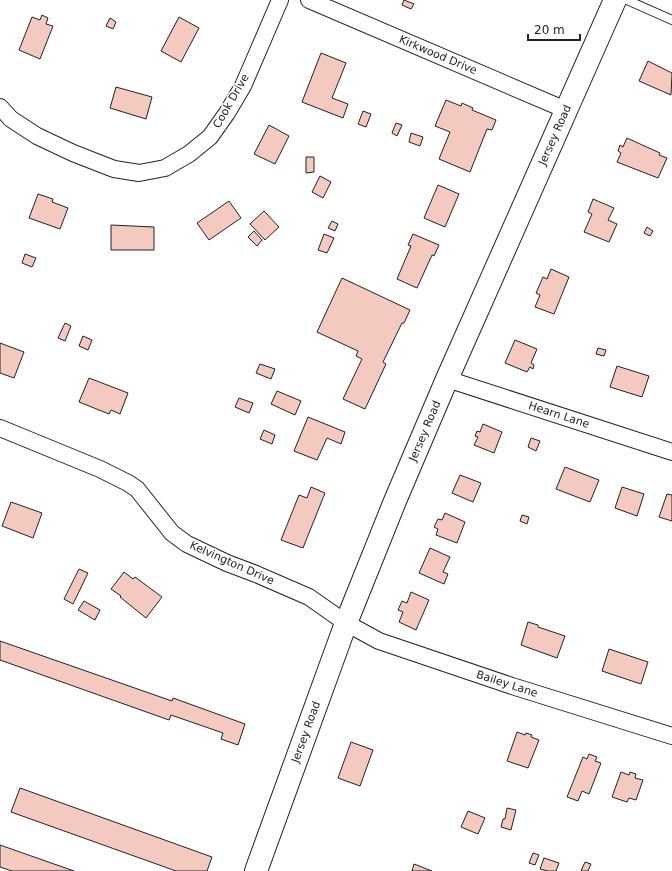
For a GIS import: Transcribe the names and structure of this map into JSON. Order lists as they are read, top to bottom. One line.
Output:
{"streets":{"street":["Kirkwood Drive","Cook Drive","Jersey Road","Hearn Lane","Kelvington Drive","Bailey Lane"]},"crossings":[["Kirkwood Drive","Jersey Road"],["Jersey Road","Hearn Lane"],["Jersey Road","Kelvington Drive"],["Jersey Road","Bailey Lane"],["Kelvington Drive","Bailey Lane"]],"scale_bar":"20 m"}
